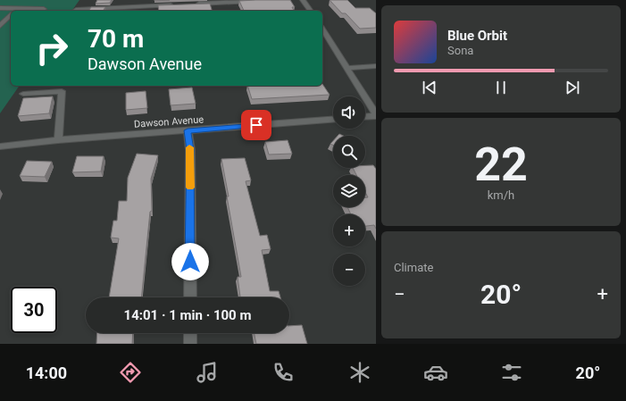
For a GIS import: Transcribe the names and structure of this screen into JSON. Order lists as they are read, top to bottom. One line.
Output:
{"streets":{"street":["Dawson Avenue"]},"page":{"turn":["70 m","Dawson Avenue"],"song":["Blue Orbit","Sona"],"map_buttons":["+","−"],"tile":[["22","km/h"],"Climate"],"heat":["−","20°","+"],"limit":"30","trip":"14:01 · 1 min · 100 m","tabs":["14:00","20°"]}}
